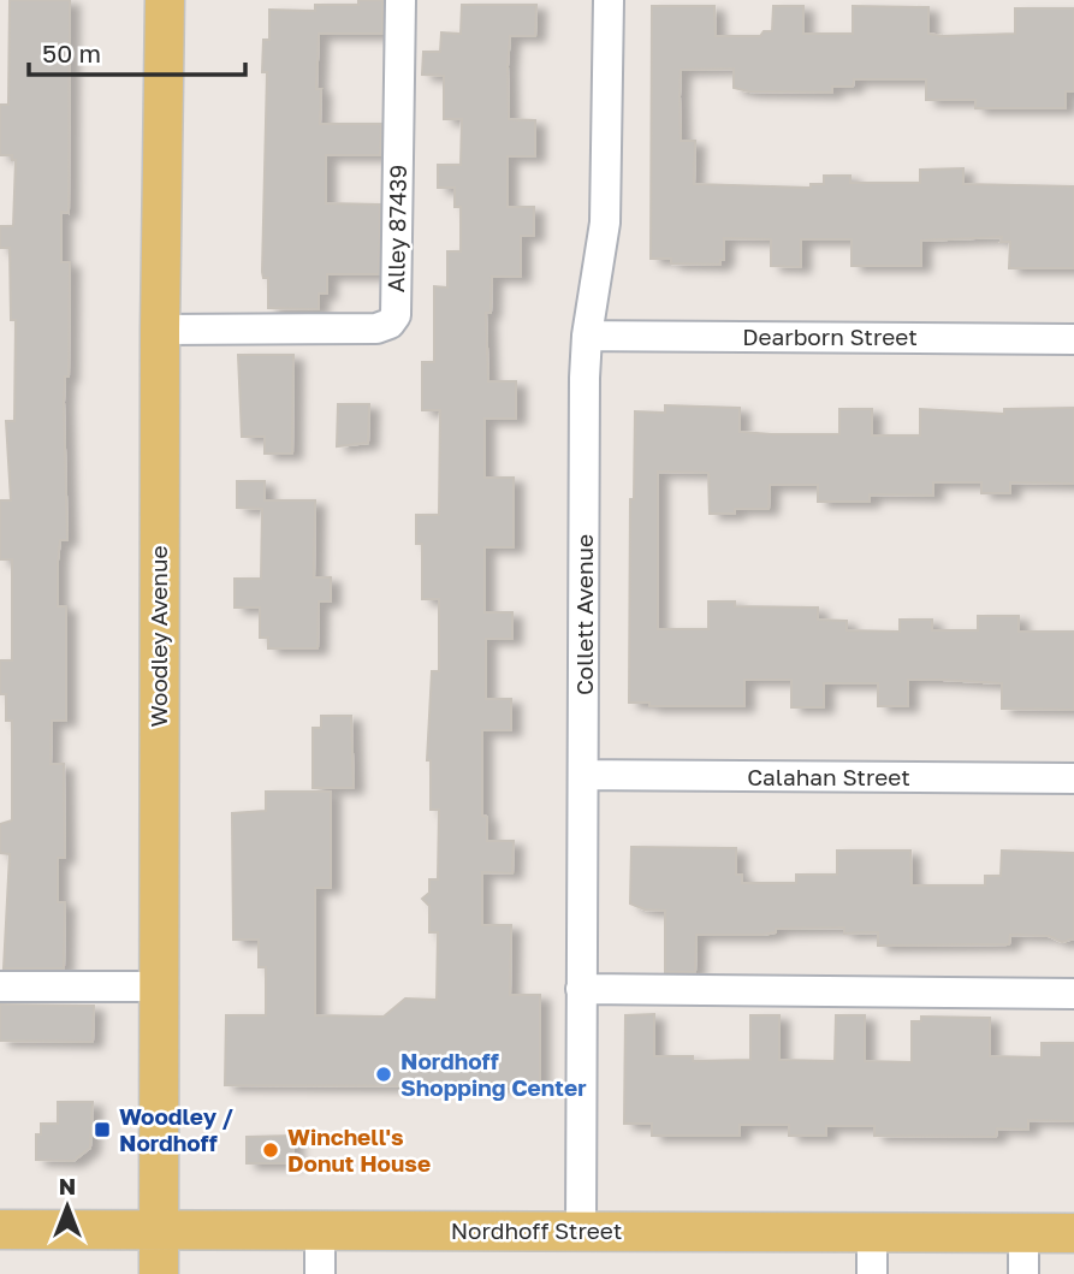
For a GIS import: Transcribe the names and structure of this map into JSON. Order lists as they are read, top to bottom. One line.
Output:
{"streets":{"main road":["Woodley Avenue","Nordhoff Street"],"street":["Alley 87439","Dearborn Street","Collett Avenue","Calahan Street"]},"crossings":[["Alley 87439","Woodley Avenue"],["Dearborn Street","Collett Avenue"],["Collett Avenue","Calahan Street"],["Collett Avenue","Nordhoff Street"],["Woodley Avenue","Nordhoff Street"]],"places":{"other":["Nordhoff Shopping Center","Winchell's Donut House"],"transit":["Woodley / Nordhoff"]},"scale_bar":"50 m","north":"top"}
